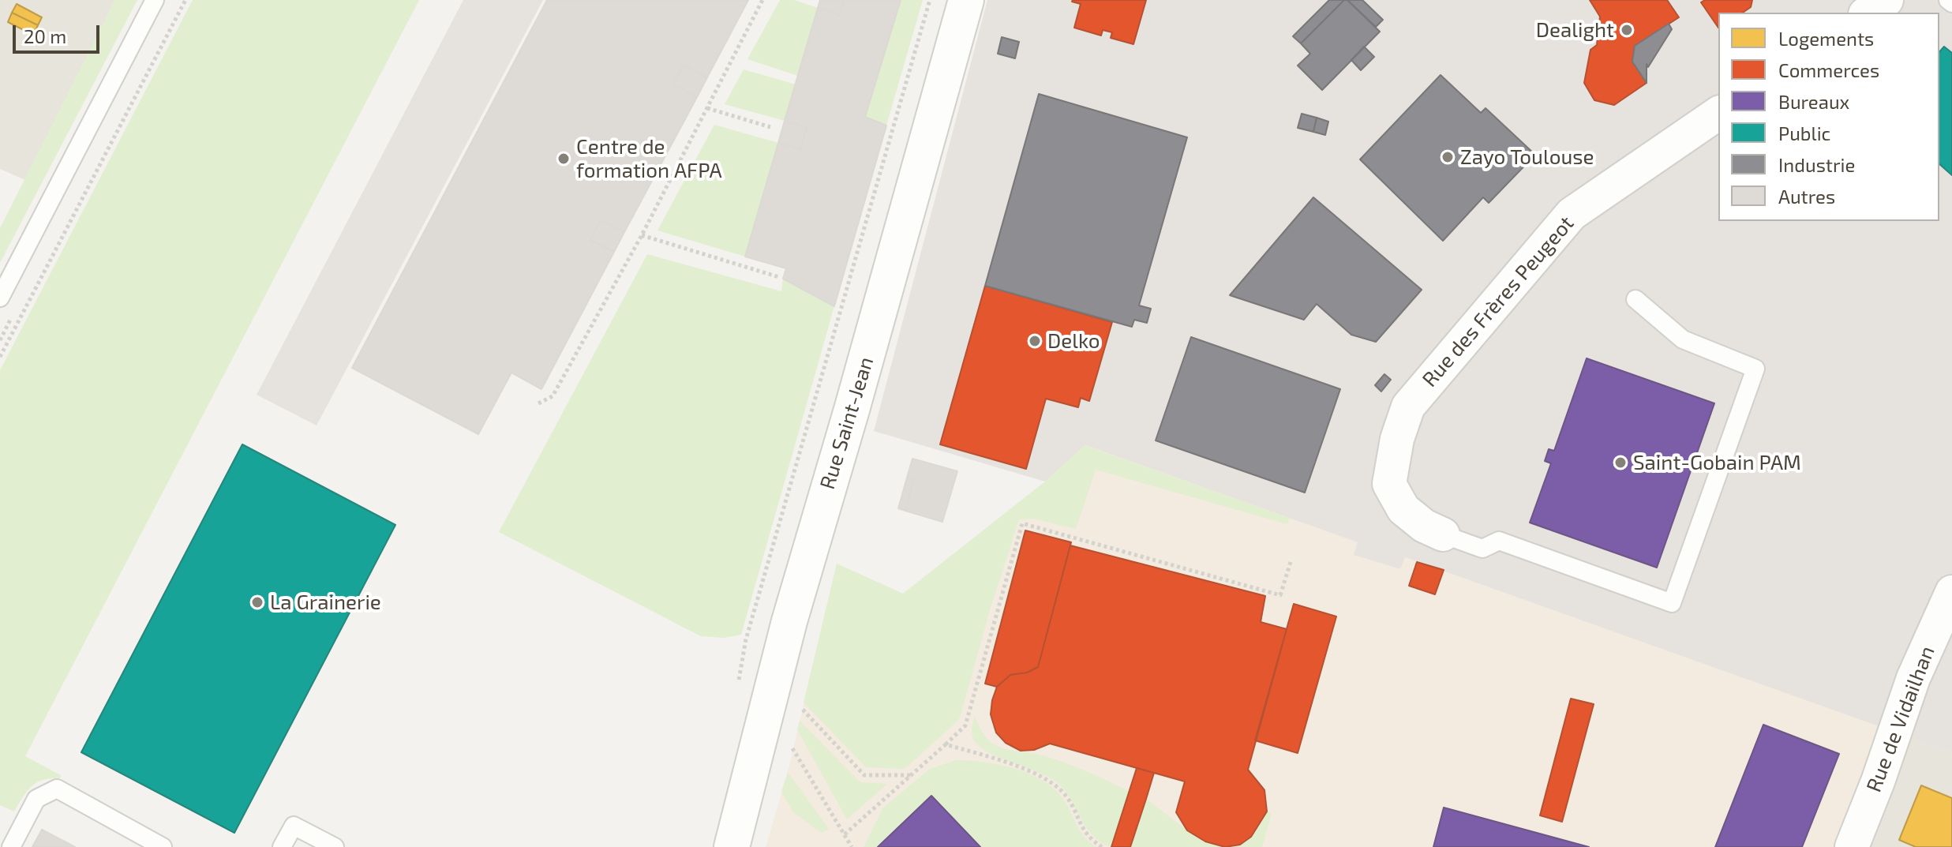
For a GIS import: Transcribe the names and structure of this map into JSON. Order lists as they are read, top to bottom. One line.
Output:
{"streets":{"street":["Rue des Frères Peugeot","Rue Saint-Jean","Rue de Vidailhan"]},"places":["Dealight","Zayo Toulouse","Centre de formation AFPA","Delko","Saint-Gobain PAM","La Grainerie"],"legend":["Logements","Commerces","Bureaux","Public","Industrie","Autres"],"scale_bar":"20 m"}
